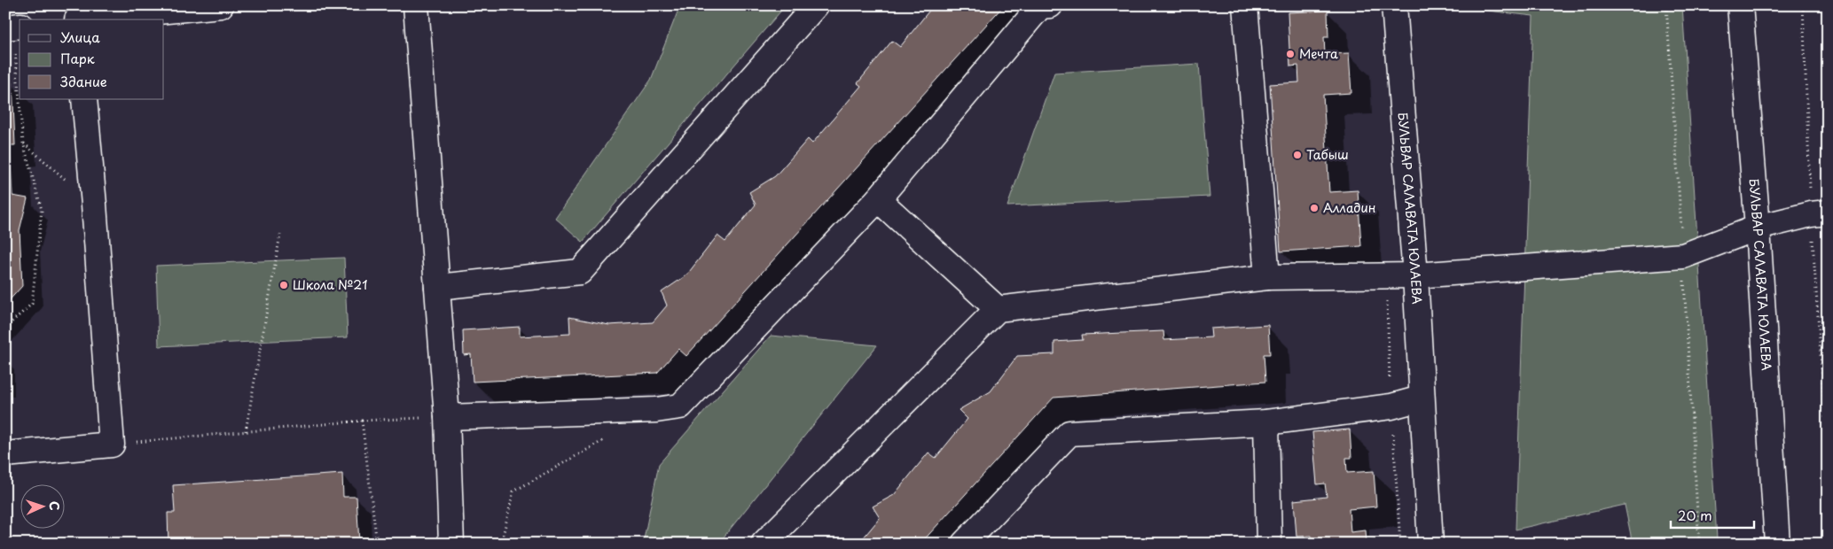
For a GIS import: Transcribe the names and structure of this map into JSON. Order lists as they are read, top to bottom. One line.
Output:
{"streets":{"street":["БУЛЬВАР САЛАВАТА ЮЛАЕВА"]},"places":["Мечта","Табыш","Алладин","Школа №21"],"legend":["Улица","Парк","Здание"],"scale_bar":"20 m","north":"right"}
